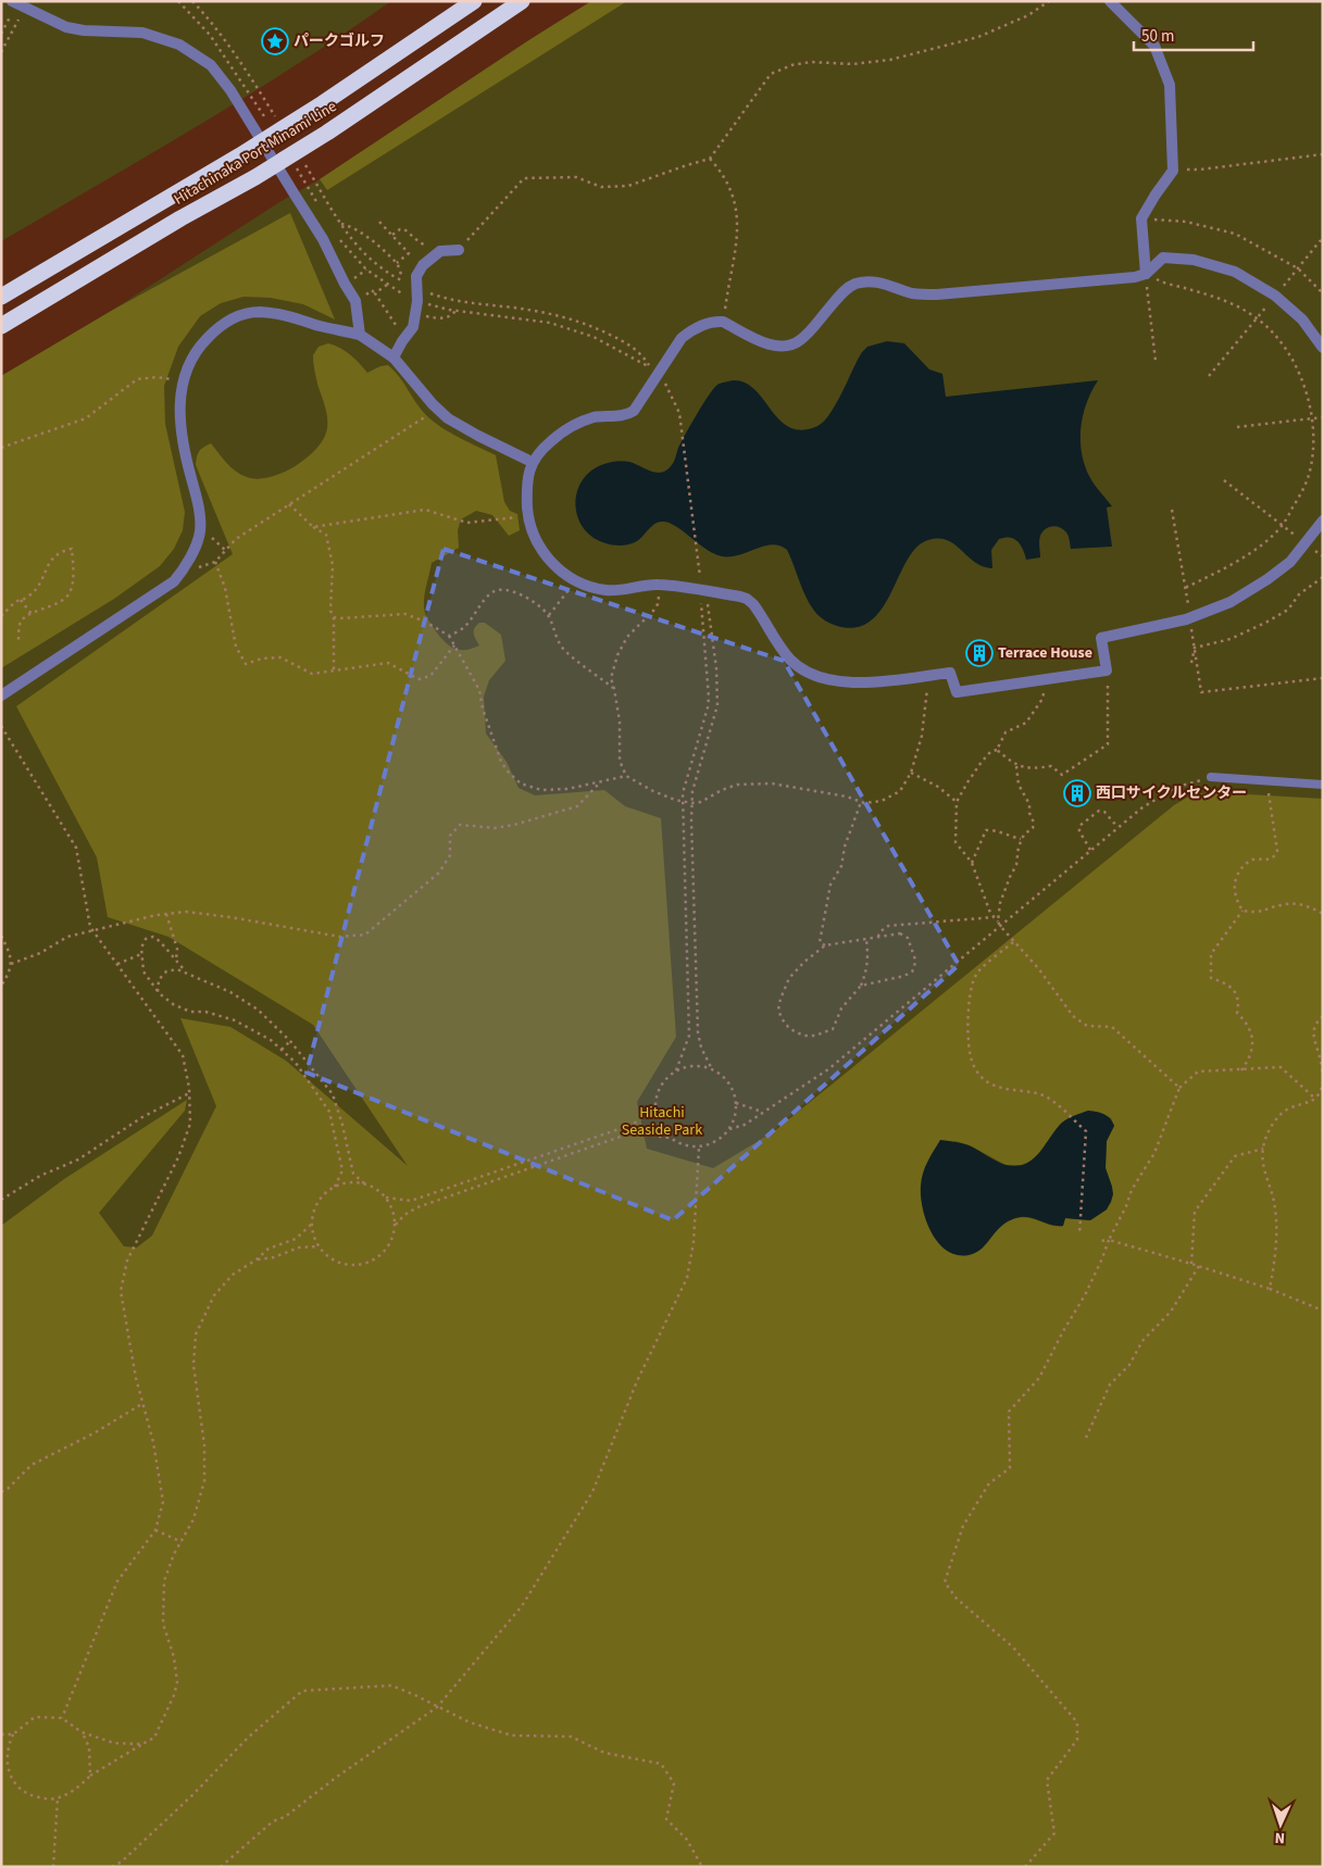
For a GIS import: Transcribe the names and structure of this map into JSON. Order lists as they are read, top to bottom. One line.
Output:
{"streets":{"highway":["Hitachinaka Port Minami Line"]},"parks":["Hitachi Seaside Park"],"places":{"place":["パークゴルフ"],"building":["Terrace House","西口サイクルセンター"]},"scale_bar":"50 m","north":"bottom"}
